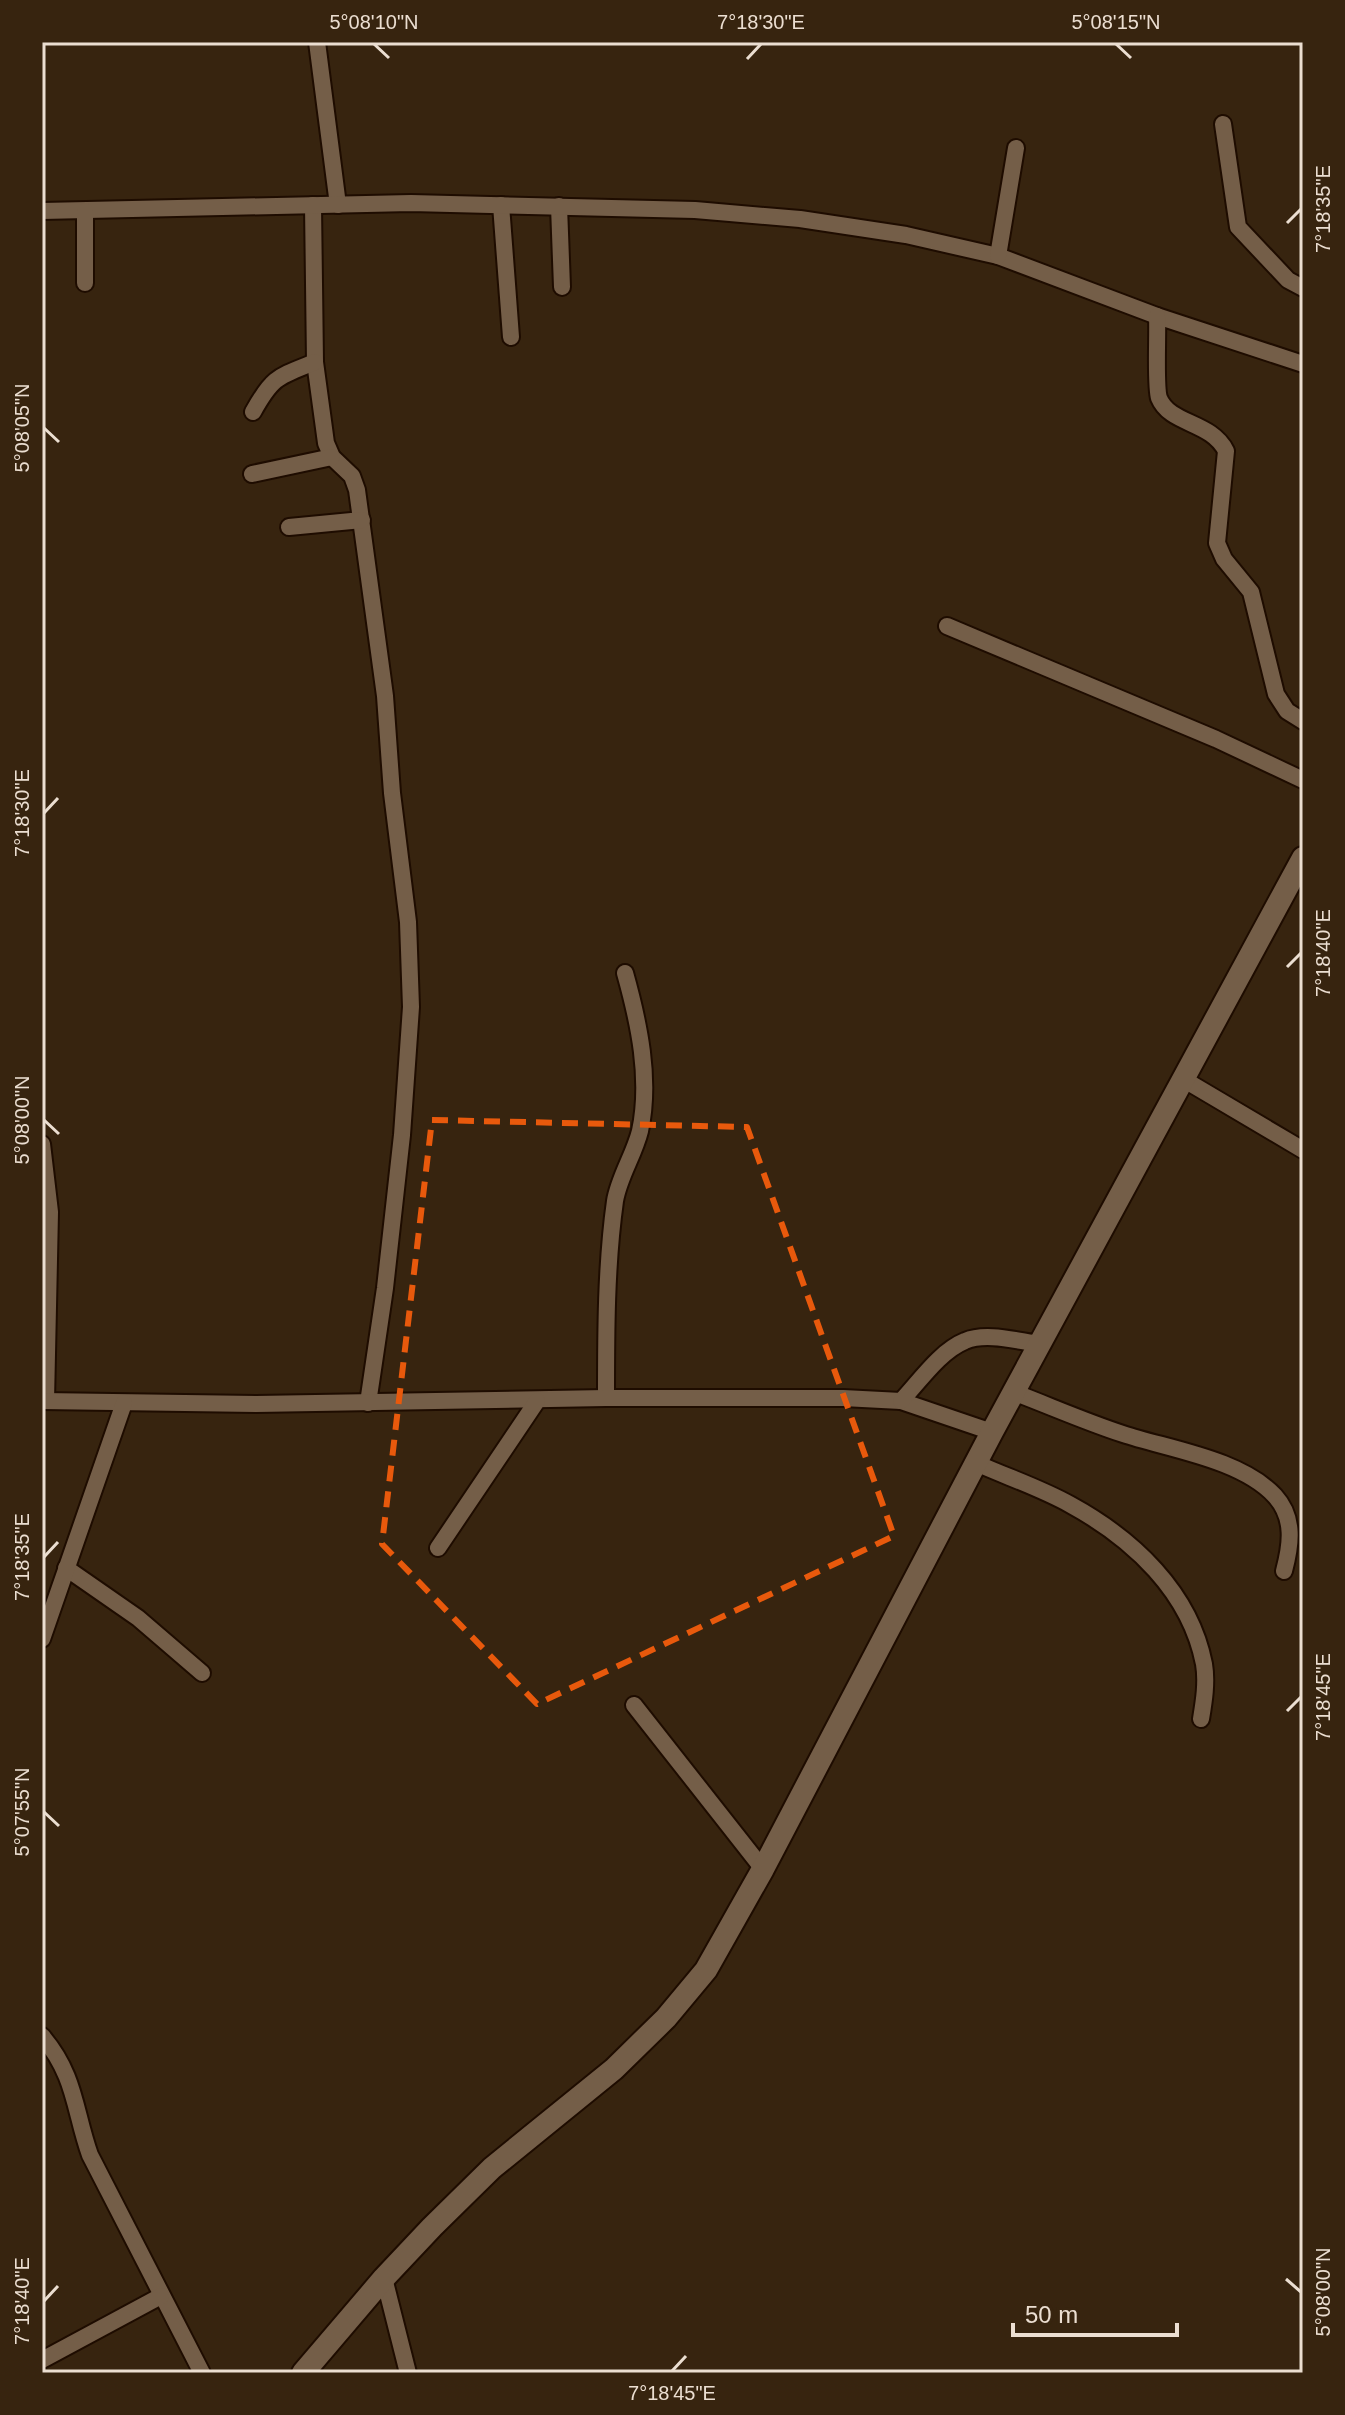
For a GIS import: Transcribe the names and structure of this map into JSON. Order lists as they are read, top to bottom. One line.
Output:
{"scale_bar":"50 m","coordinates":["5°08'10\"N","7°18'30\"E","5°08'15\"N","7°18'35\"E","5°08'05\"N","7°18'40\"E","5°08'00\"N","7°18'45\"E","5°07'55\"N"]}
